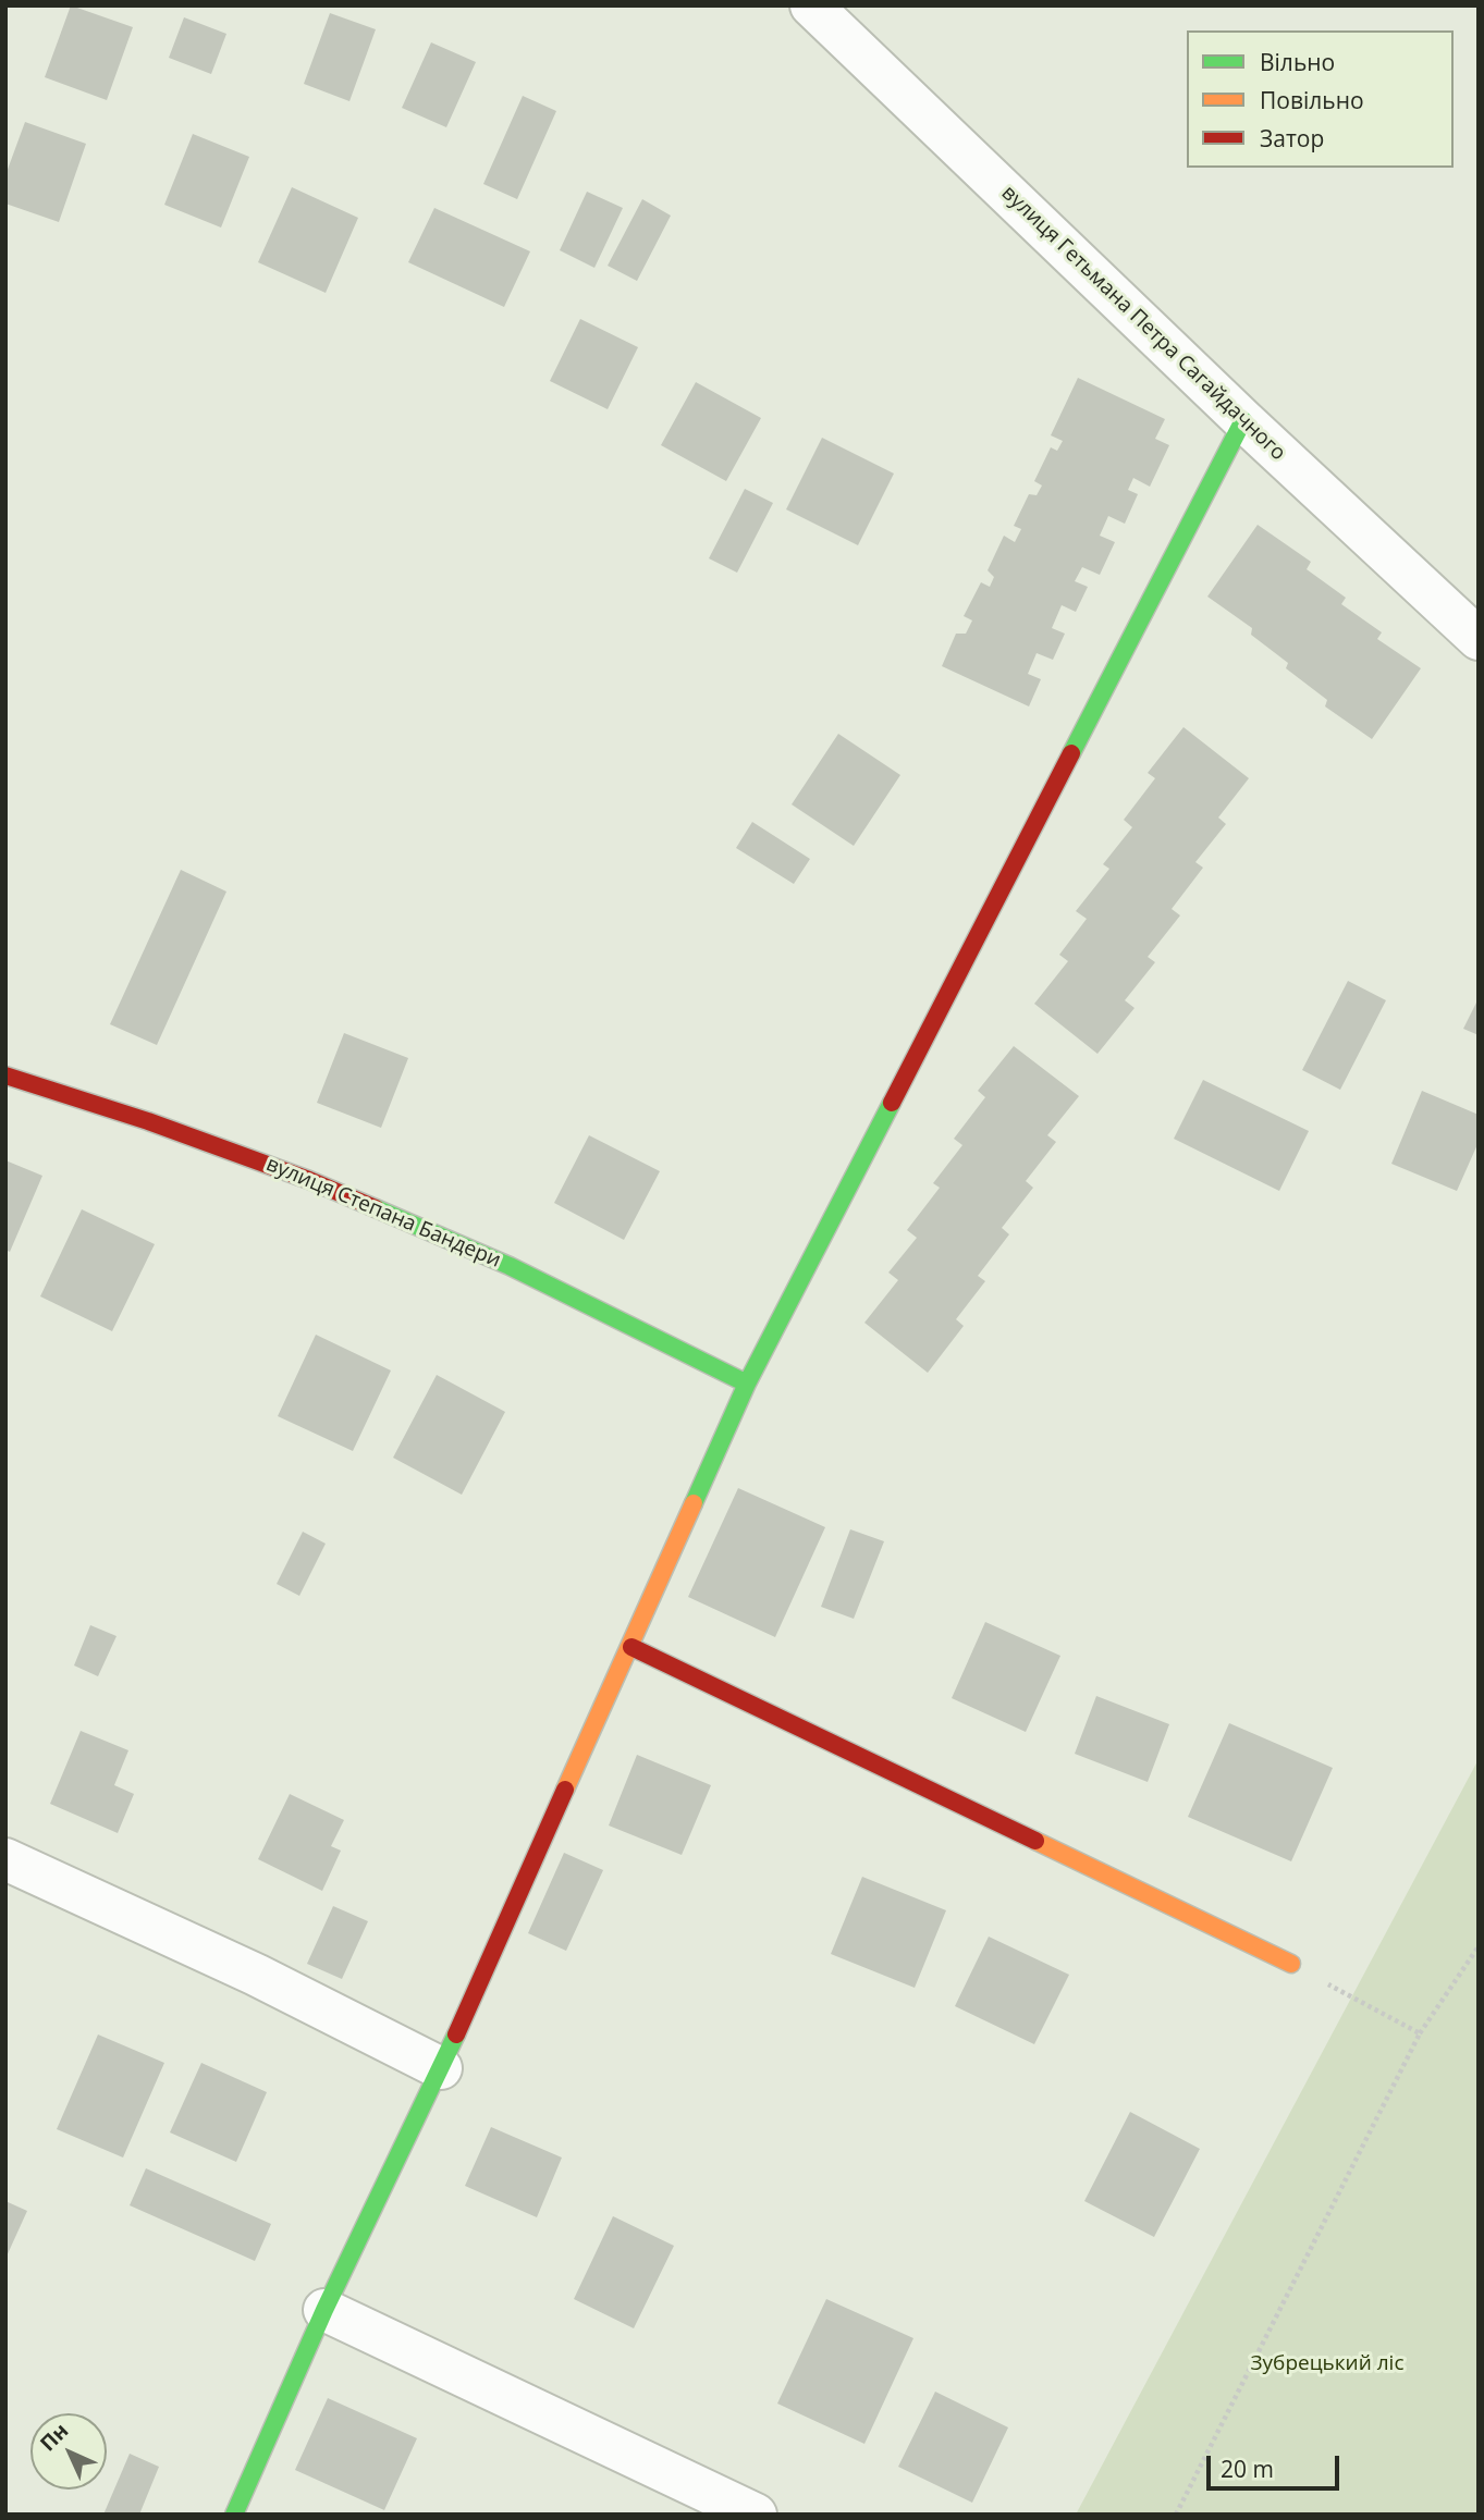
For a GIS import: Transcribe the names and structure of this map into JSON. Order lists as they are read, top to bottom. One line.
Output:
{"streets":{"street":["вулиця Гетьмана Петра Сагайдачного","вулиця Степана Бандери"]},"parks":["Зубрецький ліс"],"legend":["Вільно","Повільно","Затор"],"scale_bar":"20 m","north":"top left"}
